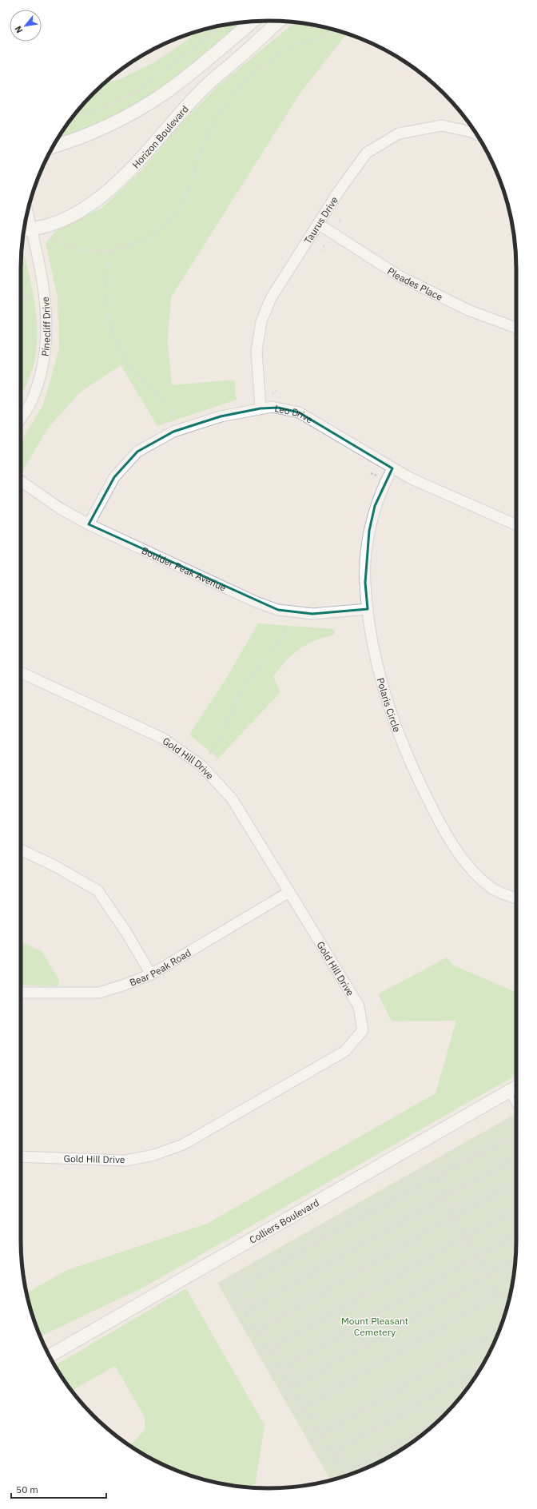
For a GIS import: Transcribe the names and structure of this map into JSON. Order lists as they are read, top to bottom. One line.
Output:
{"streets":{"street":["Horizon Boulevard","Taurus Drive","Pleades Place","Pinecliff Drive","Leo Drive","Boulder Peak Avenue","Polaris Circle","Gold Hill Drive","Bear Peak Road","Colliers Boulevard"]},"crossings":[["Horizon Boulevard","Pinecliff Drive"],["Taurus Drive","Pleades Place"],["Taurus Drive","Leo Drive"],["Leo Drive","Boulder Peak Avenue"],["Leo Drive","Polaris Circle"],["Boulder Peak Avenue","Polaris Circle"],["Gold Hill Drive","Bear Peak Road"]],"parks":["Mount Pleasant Cemetery"],"scale_bar":"50 m","north":"bottom left"}
